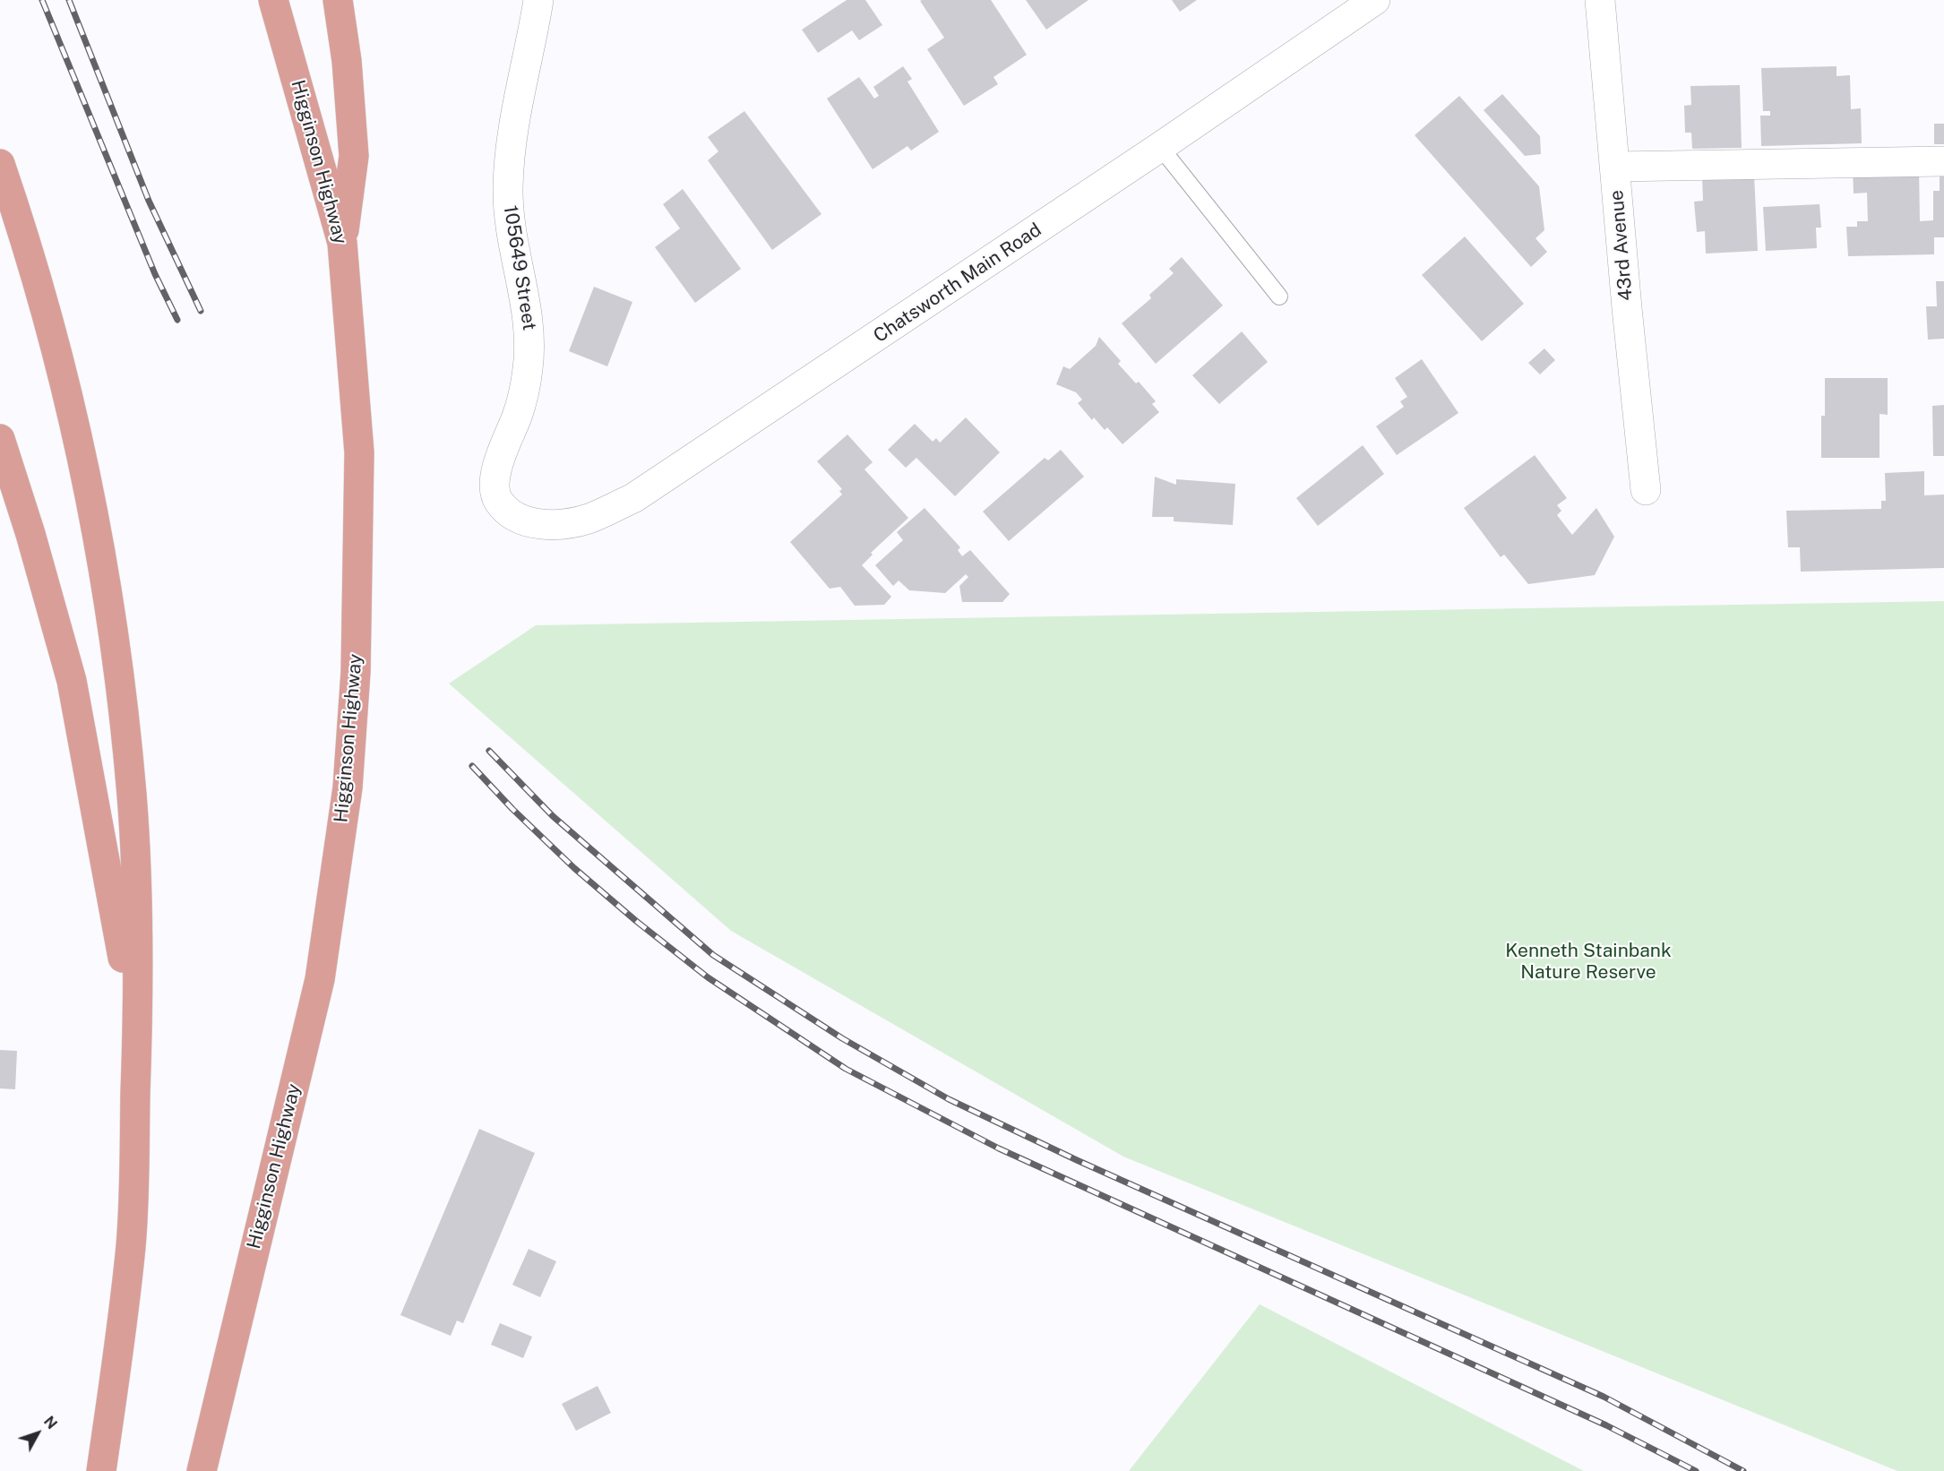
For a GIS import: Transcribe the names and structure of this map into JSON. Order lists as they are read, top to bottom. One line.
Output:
{"streets":{"highway":["Higginson Highway"],"street":["43rd Avenue","105649 Street","Chatsworth Main Road"]},"crossings":[["105649 Street","Chatsworth Main Road"]],"parks":["Kenneth Stainbank Nature Reserve"],"north":"top right"}
